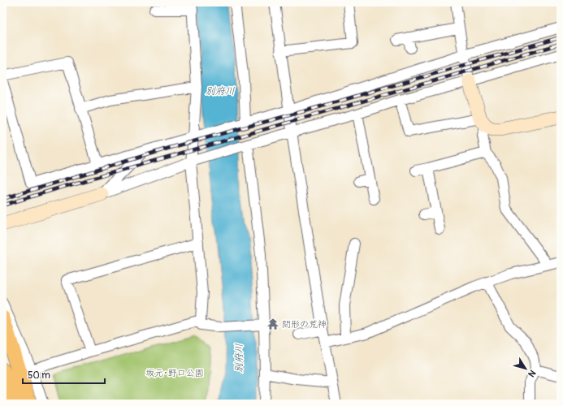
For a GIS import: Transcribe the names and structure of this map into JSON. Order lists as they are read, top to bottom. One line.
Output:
{"water":["別府川"],"parks":["坂元･野口公園"],"places":{"temple":["間形の荒神"]},"scale_bar":"50 m","north":"bottom right"}
